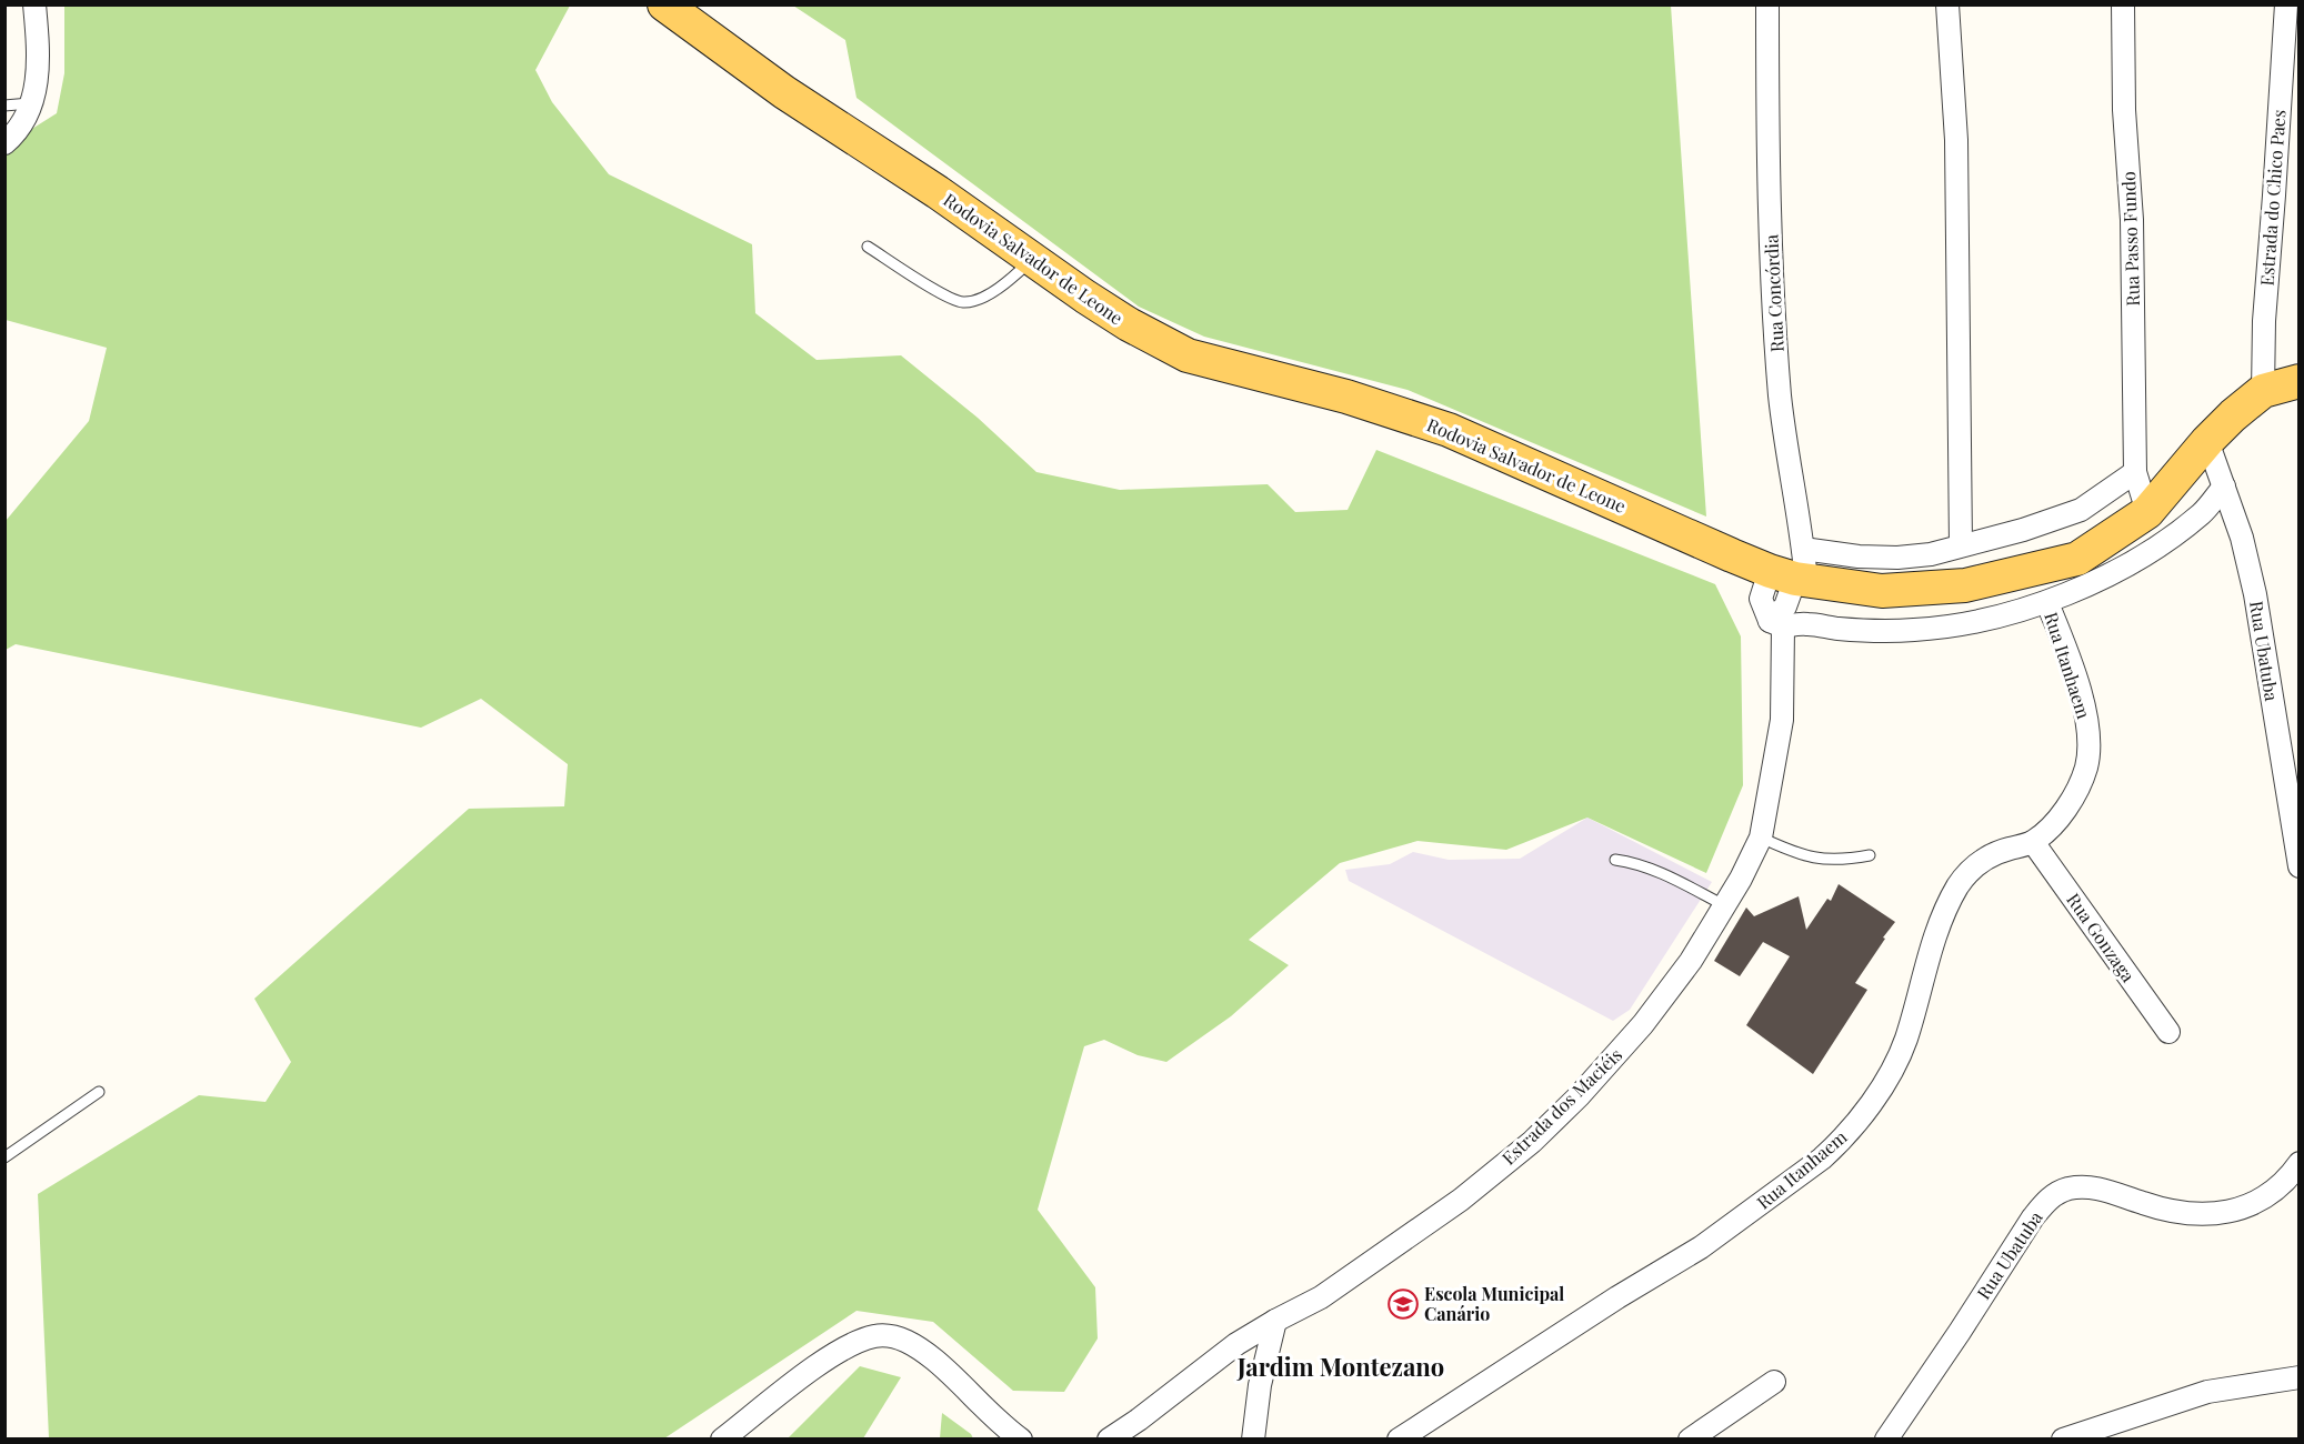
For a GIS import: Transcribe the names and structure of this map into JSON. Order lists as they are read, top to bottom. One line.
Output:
{"streets":{"main road":["Rodovia Salvador de Leone"],"street":["Estrada do Chico Paes","Rua Passo Fundo","Rua Concórdia","Rua Ubatuba","Rua Itanhaem","Rua Gonzaga","Estrada dos Maciéis"]},"crossings":[["Estrada do Chico Paes","Rodovia Salvador de Leone"],["Rua Passo Fundo","Rodovia Salvador de Leone"],["Rodovia Salvador de Leone","Rua Concórdia"],["Rodovia Salvador de Leone","Rua Ubatuba"],["Rodovia Salvador de Leone","Estrada dos Maciéis"],["Rua Concórdia","Estrada dos Maciéis"],["Rua Itanhaem","Rua Gonzaga"]],"districts":["Jardim Montezano"],"places":{"school or university":["Escola Municipal Canário"]}}
